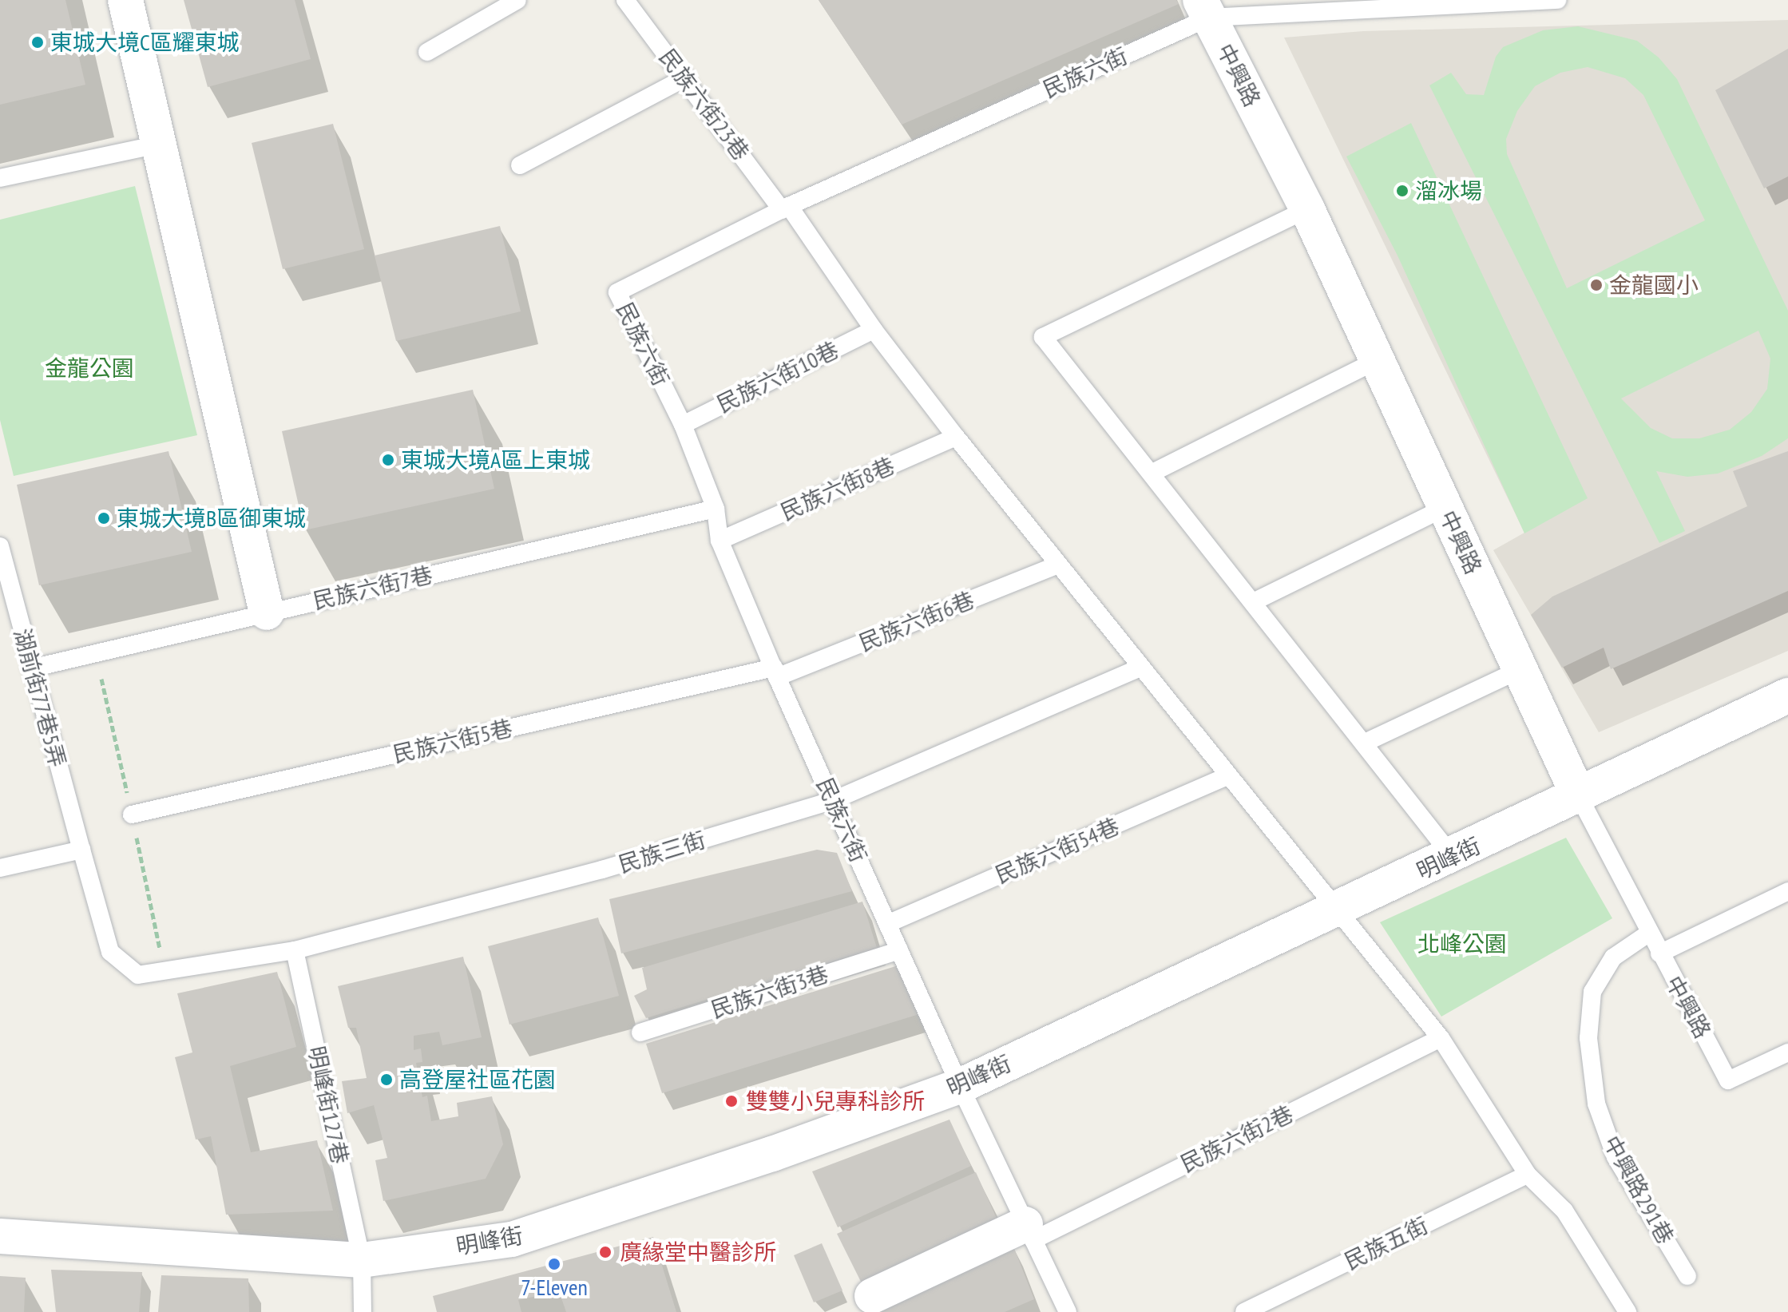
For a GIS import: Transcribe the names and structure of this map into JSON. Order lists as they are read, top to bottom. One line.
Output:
{"streets":{"street":["中興路","明峰街"],"lane":["民族六街","民族六街23巷","民族六街10巷","民族六街8巷","民族六街7巷","民族六街6巷","湖前街77巷5弄","民族六街5巷","民族六街54巷","民族三街","民族六街3巷","明峰街127巷","民族六街2巷","中興路291巷","民族五街"]},"crossings":[["民族六街","中興路"],["民族六街","民族六街23巷"],["民族六街","民族六街10巷"],["民族六街","民族六街8巷"],["民族六街","民族六街7巷"],["民族六街","民族六街6巷"],["民族六街","民族六街5巷"],["民族六街","民族六街54巷"],["民族六街","民族三街"],["民族六街","明峰街"],["民族六街","民族六街3巷"],["民族六街","民族六街2巷"],["中興路","明峰街"],["中興路","中興路291巷"],["民族六街23巷","民族六街10巷"],["民族六街23巷","民族六街8巷"],["民族六街23巷","民族六街6巷"],["民族六街23巷","民族六街54巷"],["民族六街23巷","民族三街"],["民族六街23巷","明峰街"],["民族六街23巷","民族六街2巷"],["民族六街23巷","民族五街"],["民族六街7巷","湖前街77巷5弄"],["民族六街6巷","民族六街5巷"],["湖前街77巷5弄","民族三街"],["民族三街","明峰街127巷"],["明峰街","明峰街127巷"]],"parks":["金龍公園","北峰公園"],"places":["東城大境C區耀東城","溜冰場","金龍國小","東城大境A區上東城","東城大境B區御東城","高登屋社區花園","雙雙小兒專科診所","廣緣堂中醫診所","7-Eleven"]}
